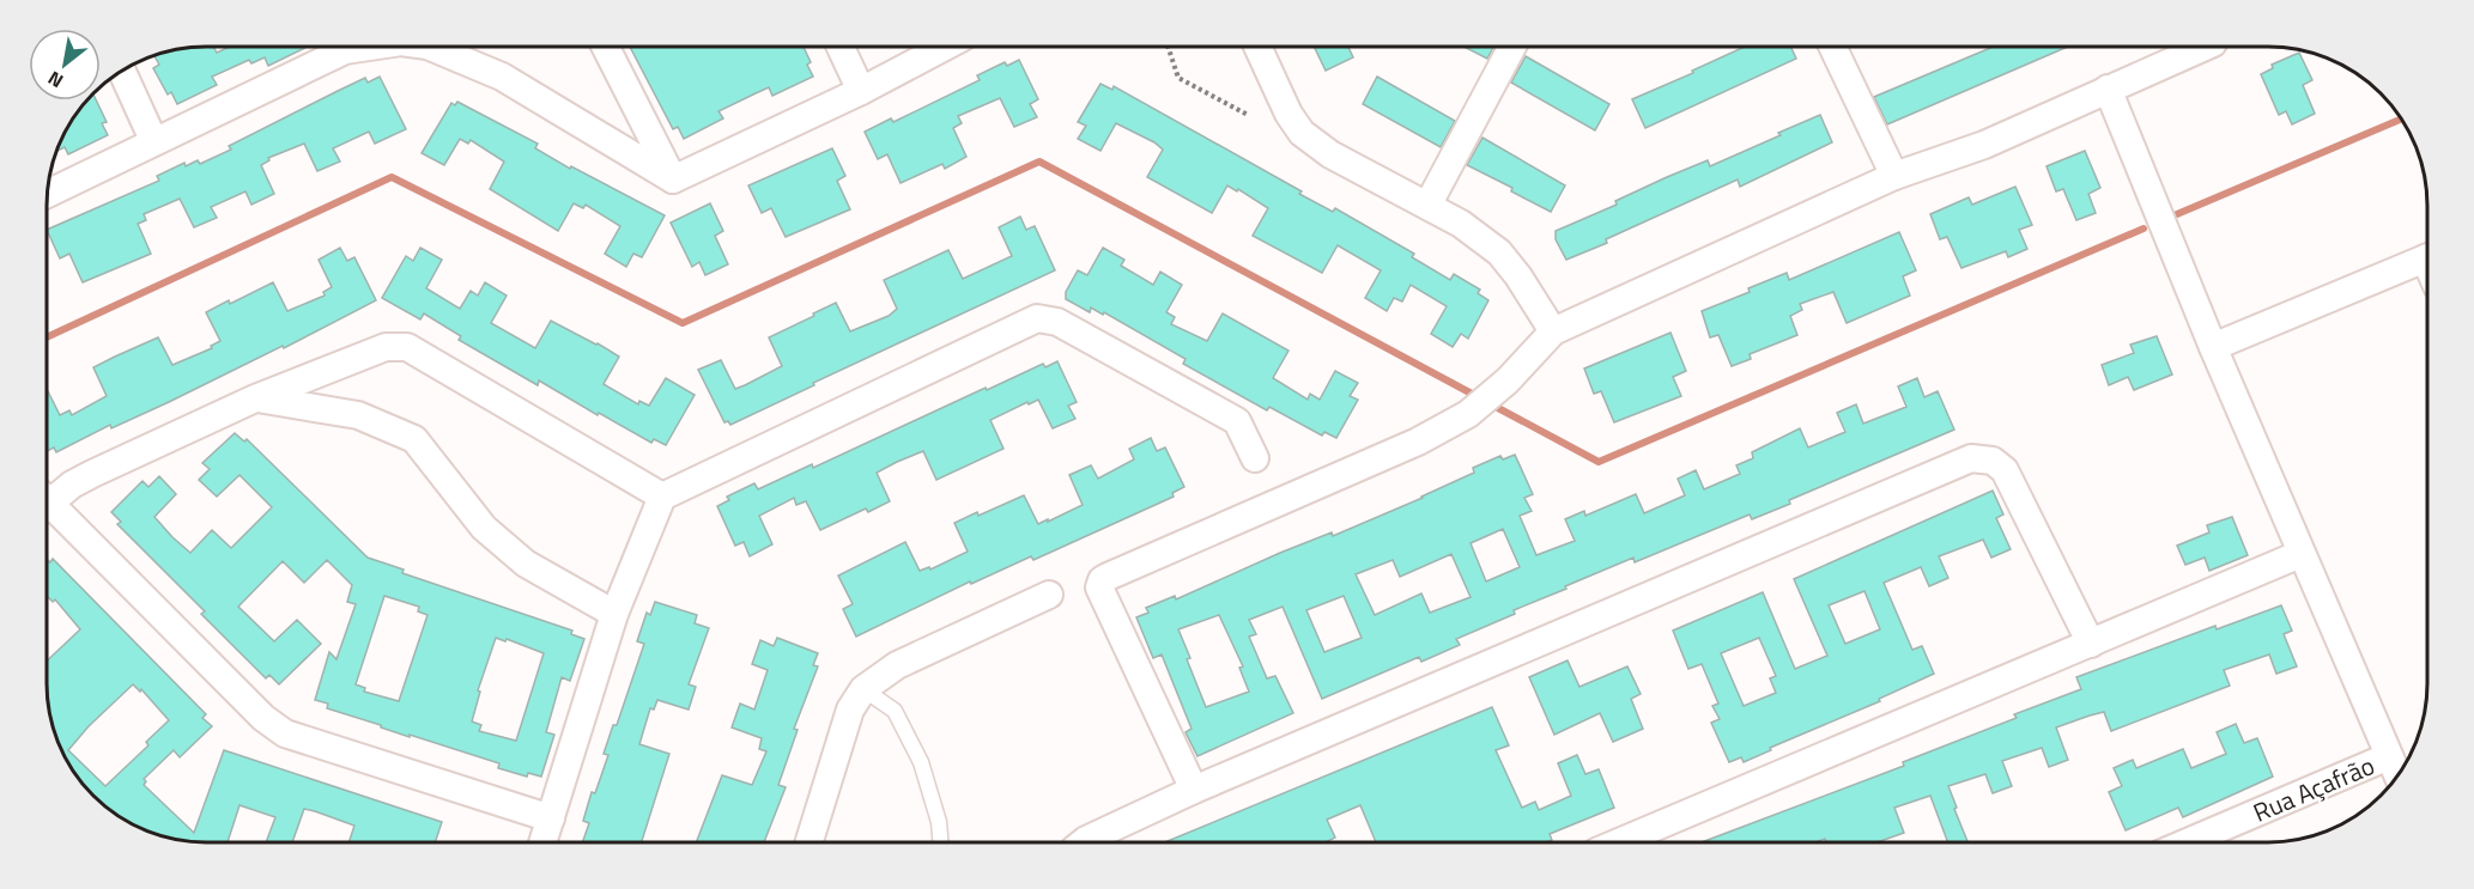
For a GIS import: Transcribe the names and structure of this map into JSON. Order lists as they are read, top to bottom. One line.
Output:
{"streets":{"street":["Rua Açafrão"]},"north":"bottom left"}
